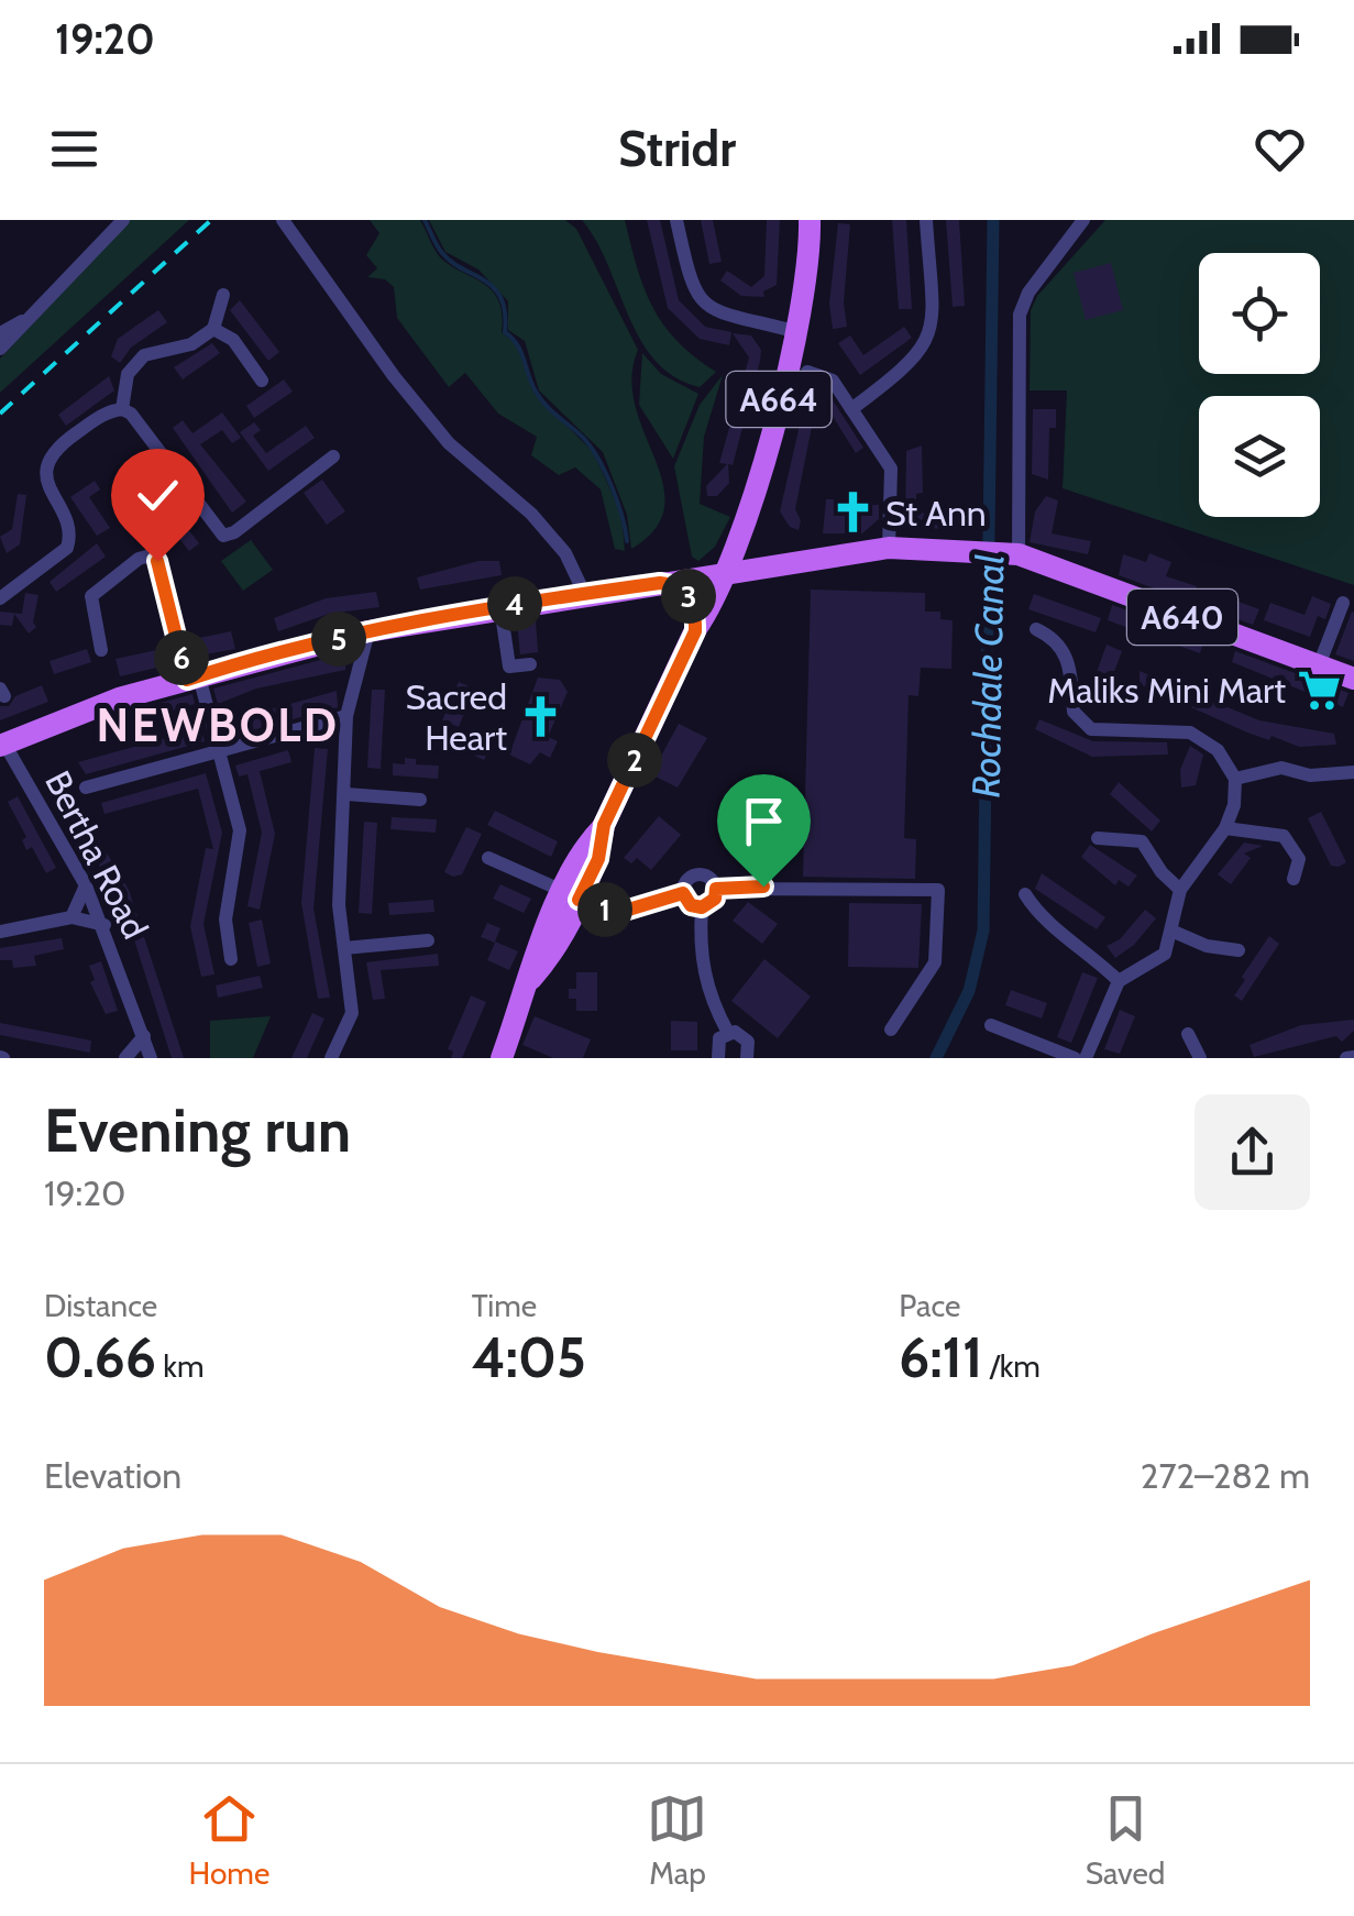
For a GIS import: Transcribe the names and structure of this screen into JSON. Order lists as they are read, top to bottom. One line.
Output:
{"streets":{"main road":["A664","A640"],"street":["Bertha Road"]},"crossings":[["A664","A640"],["A640","Bertha Road"]],"districts":["NEWBOLD"],"water":["Rochdale Canal"],"places":{"church":["St Ann","Sacred Heart"],"supermarket":["Maliks Mini Mart"]},"page":{"status":"19:20","header":"Stridr","pins":["3","4","5","6","2","1"],"heading":["Evening run","19:20"],"stats":[["Distance","0.66 km"],["Time","4:05"],["Pace","6:11 /km"]],"chart":["Elevation","272–282 m"],"tabs":["Home","Map","Saved"]}}
